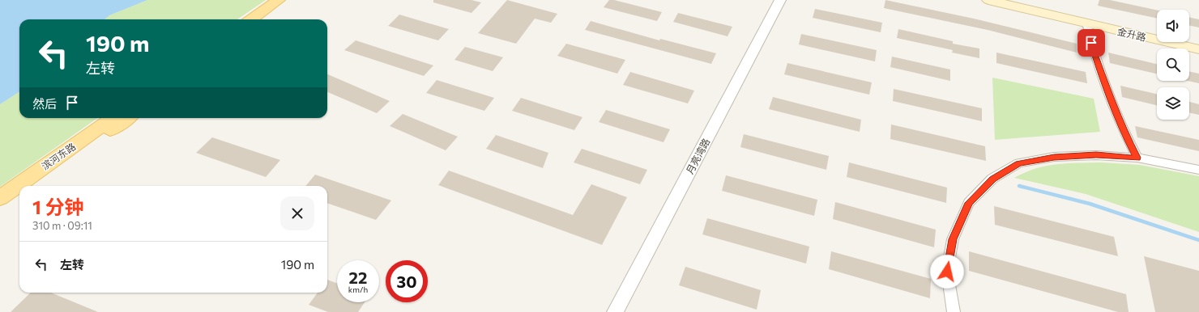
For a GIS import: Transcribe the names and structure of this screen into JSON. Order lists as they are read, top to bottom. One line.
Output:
{"streets":{"main road":["金升路","滨河东路"],"street":["月亮湾路"]},"page":{"turn":["190 m","左转"],"then":"然后","heading":["1 分钟","310 m · 09:11"],"list":[{"name":"左转","value":"190 m"}],"speed":"22 km/h","limit":"30"}}
